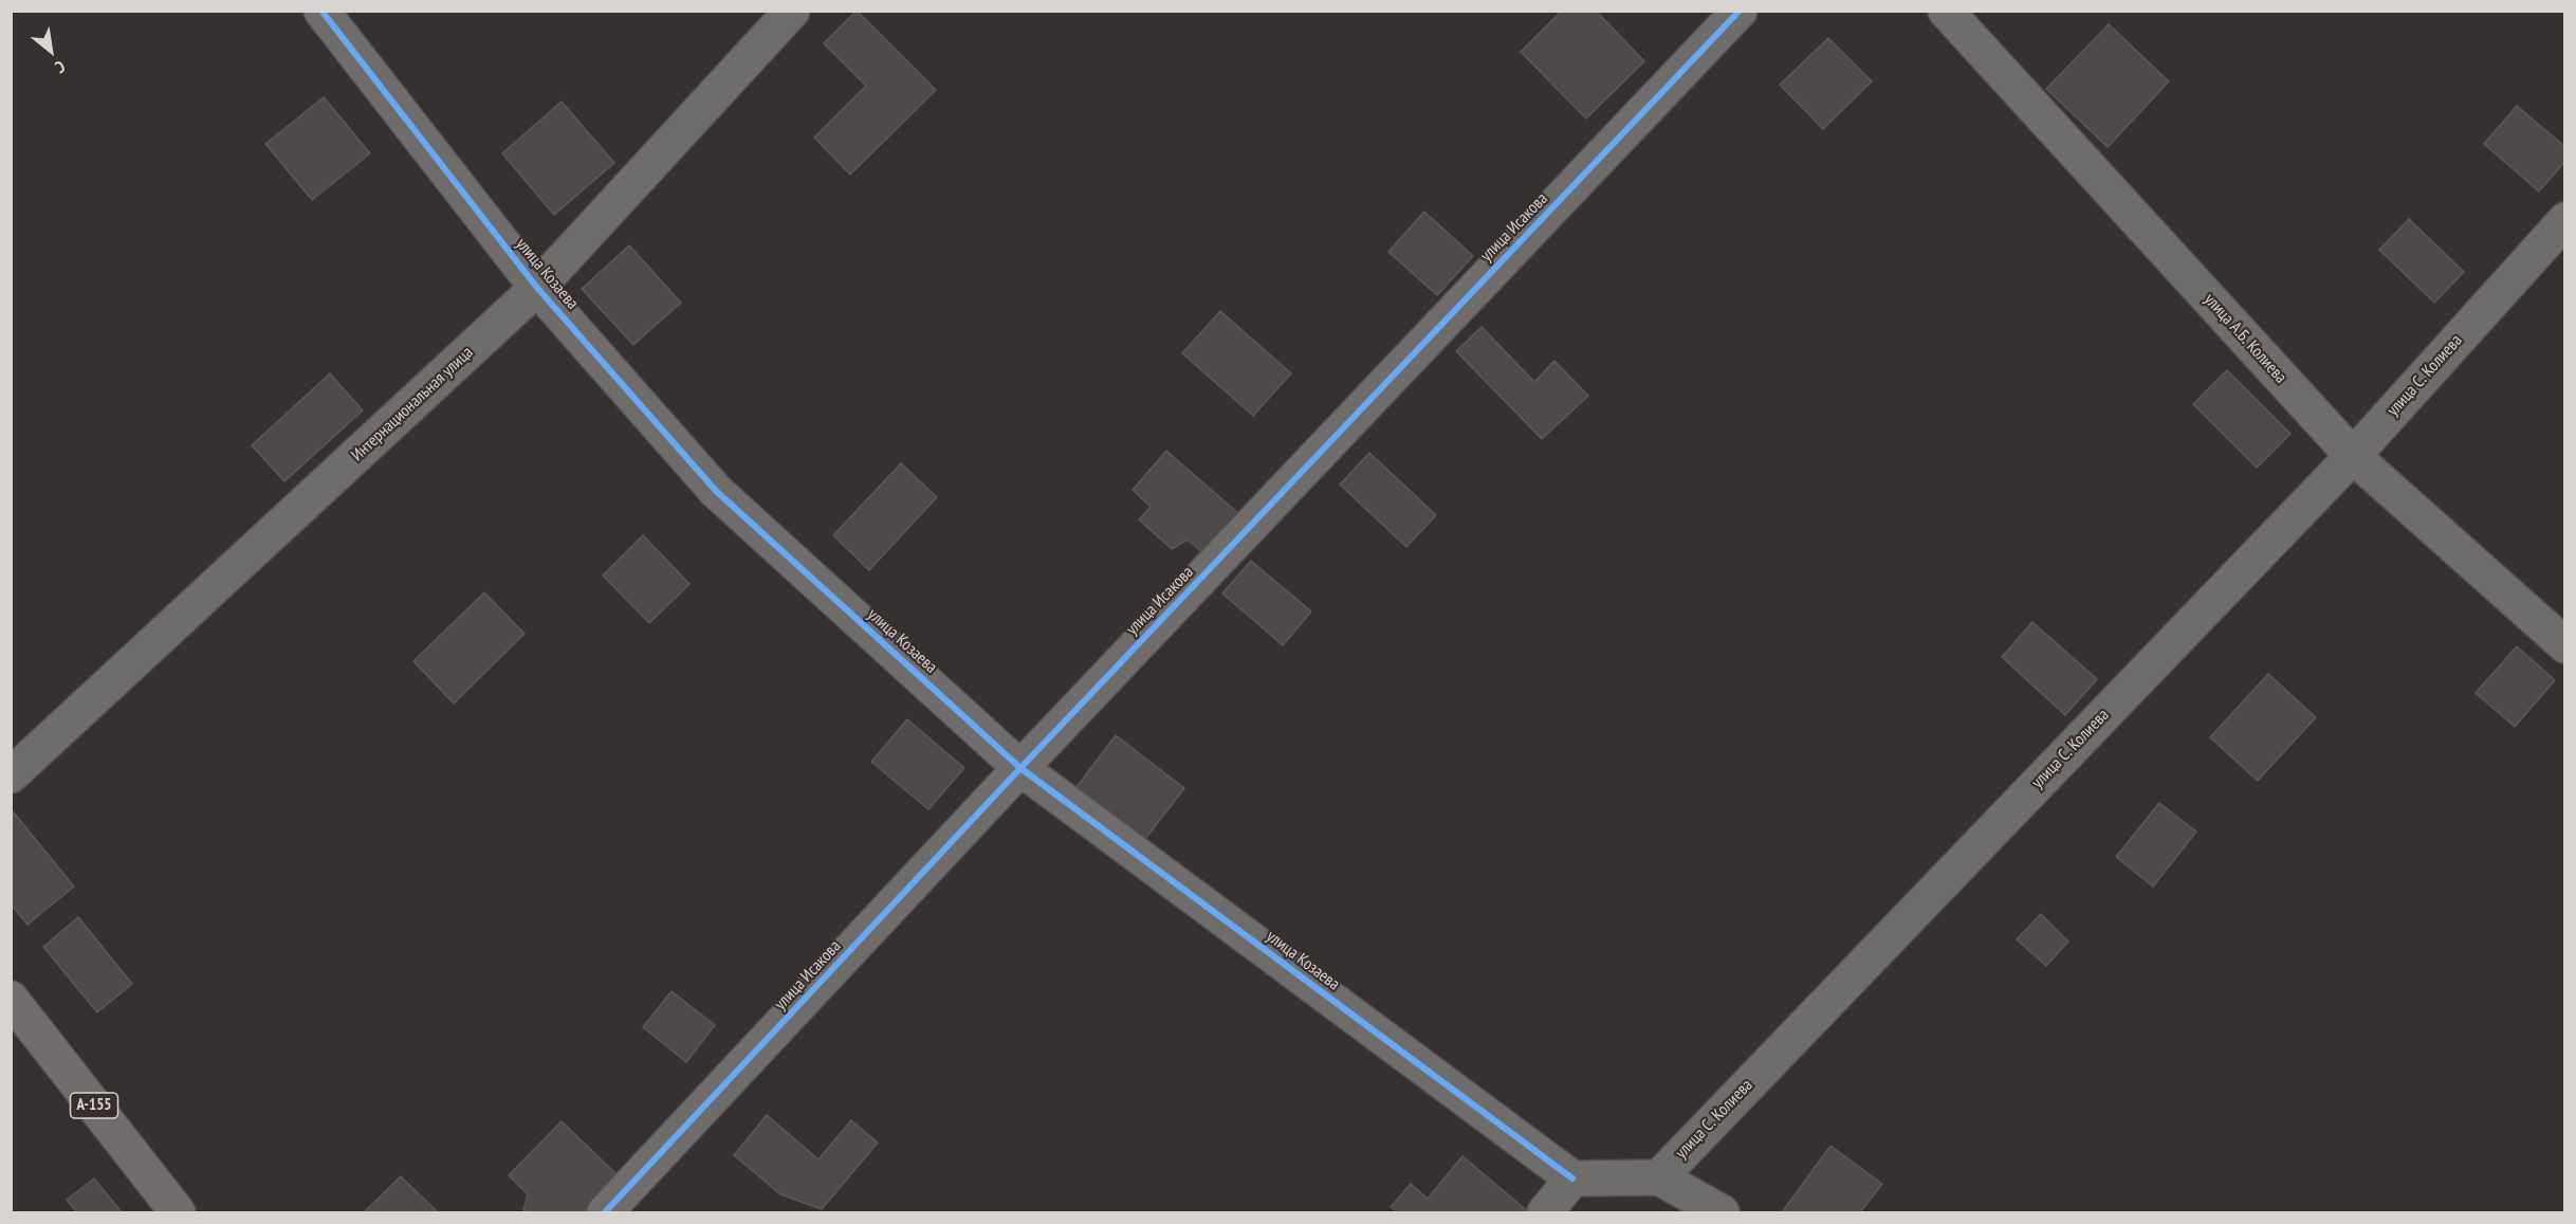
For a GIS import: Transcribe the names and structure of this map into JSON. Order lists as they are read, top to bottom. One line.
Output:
{"streets":{"main road":["А-155"],"street":["улица Исакова","улица Козаева","улица А.Б. Колиева","улица С. Колиева","Интернациональная улица"]},"crossings":[["улица Исакова","улица Козаева"],["улица Козаева","Интернациональная улица"],["улица А.Б. Колиева","улица С. Колиева"]],"north":"bottom right"}
